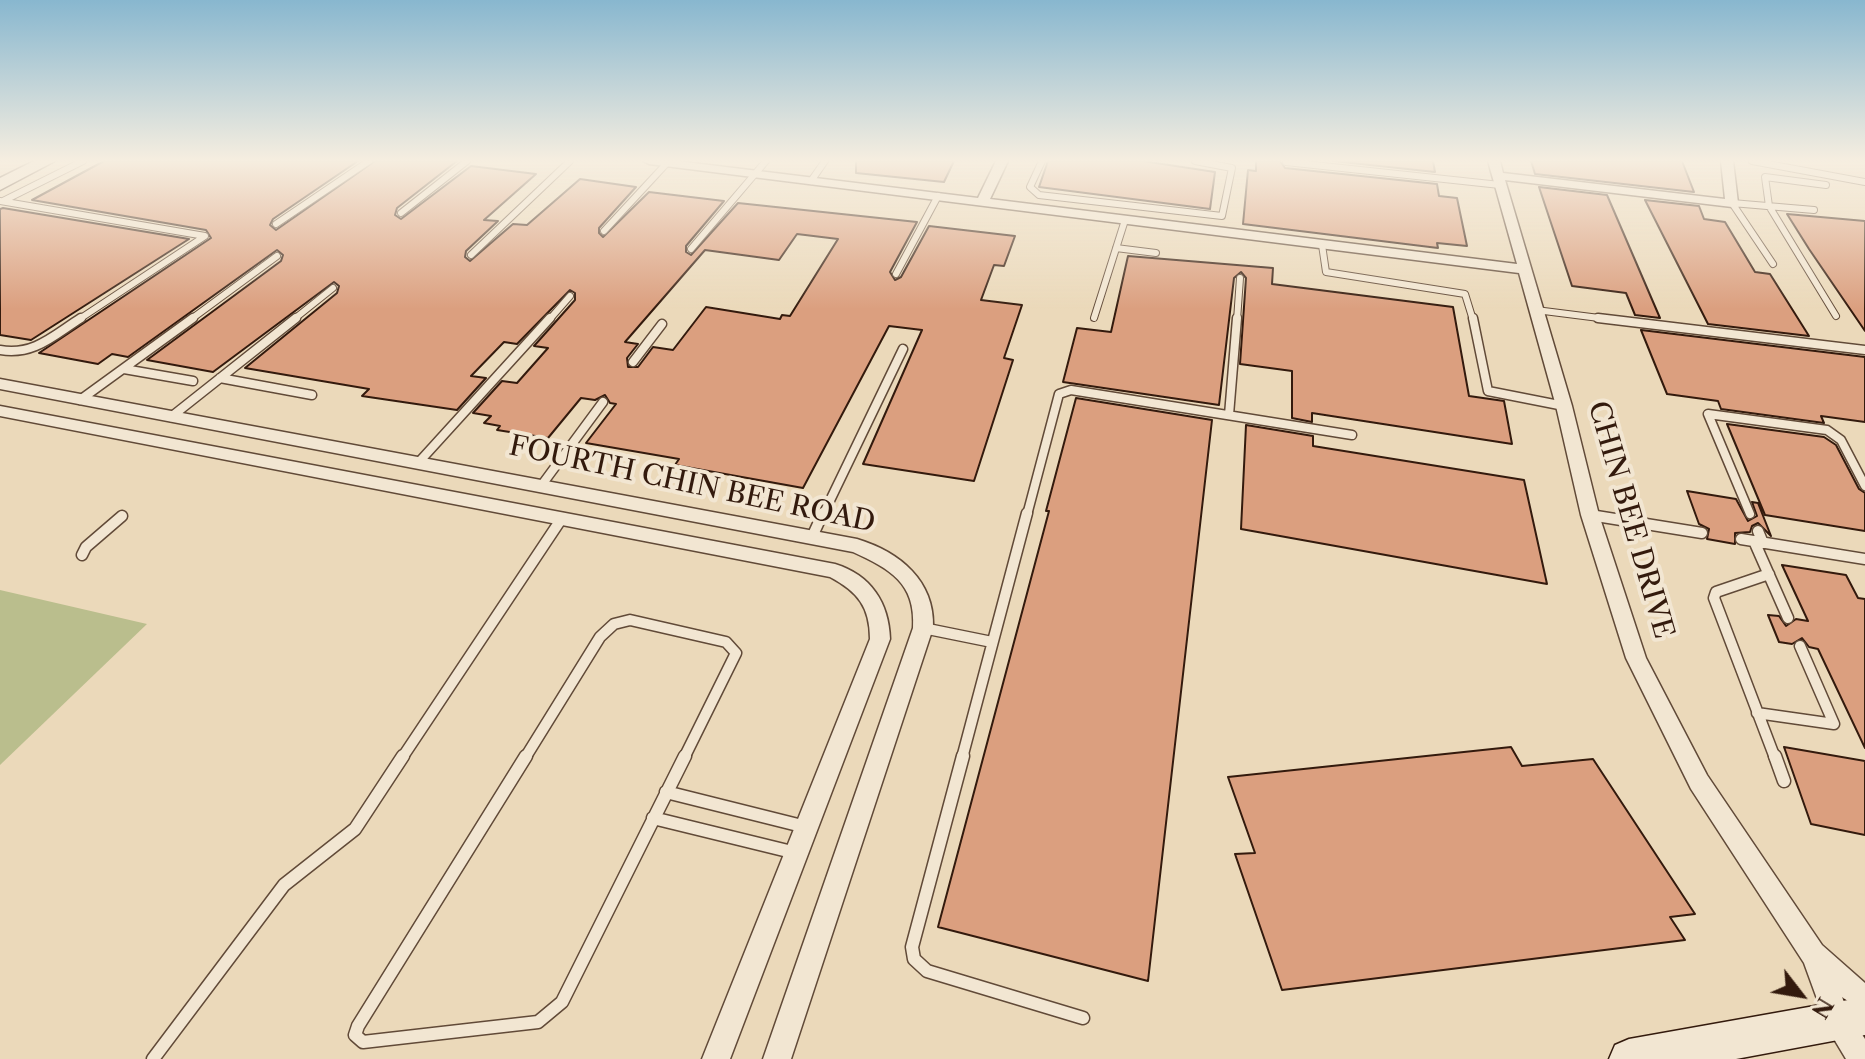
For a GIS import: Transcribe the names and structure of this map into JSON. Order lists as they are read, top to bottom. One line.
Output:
{"streets":{"street":["FOURTH CHIN BEE ROAD","CHIN BEE DRIVE"]},"north":"bottom right"}
